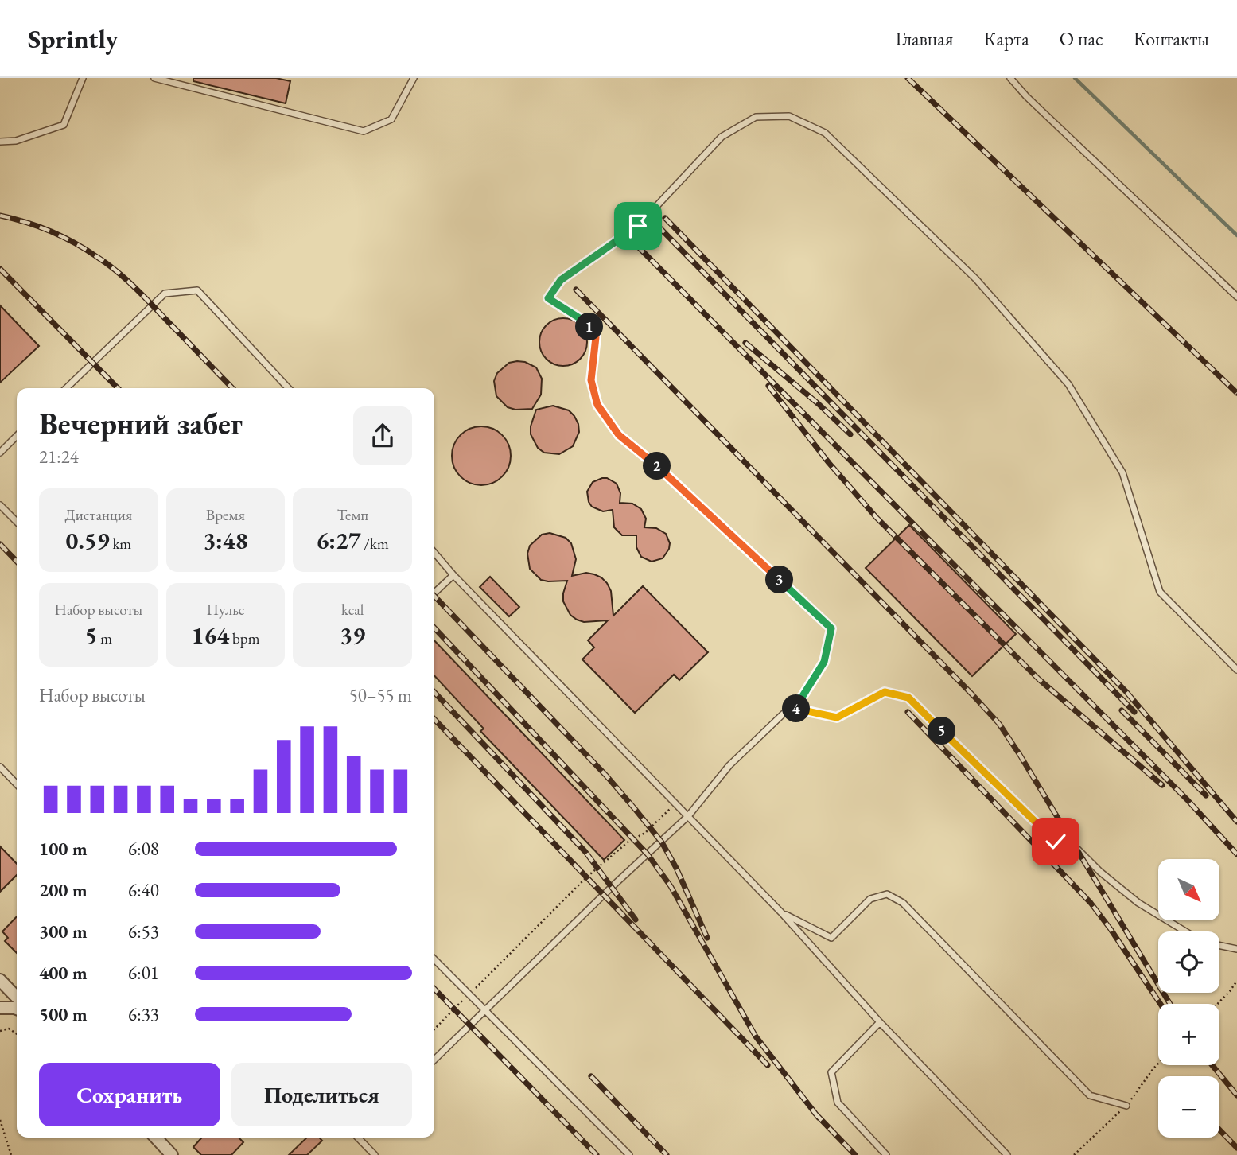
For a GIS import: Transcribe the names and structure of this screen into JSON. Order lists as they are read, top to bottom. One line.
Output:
{"north":"bottom right","page":{"header":"Sprintly","nav":["Главная","Карта","О нас","Контакты"],"pins":["1","2","3","4","5"],"heading":["Вечерний забег","21:24"],"stats":[["Дистанция","0.59 km"],["Время","3:48"],["Темп","6:27 /km"],["Набор высоты","5 m"],["Пульс","164 bpm"],["kcal","39"]],"chart":["Набор высоты","50–55 m"],"list":[{"name":"100 m","note":"6:08"},{"name":"200 m","note":"6:40"},{"name":"300 m","note":"6:53"},{"name":"400 m","note":"6:01"},{"name":"500 m","note":"6:33"}],"map_buttons":["+","−"],"buttons":["Сохранить","Поделиться"]}}
